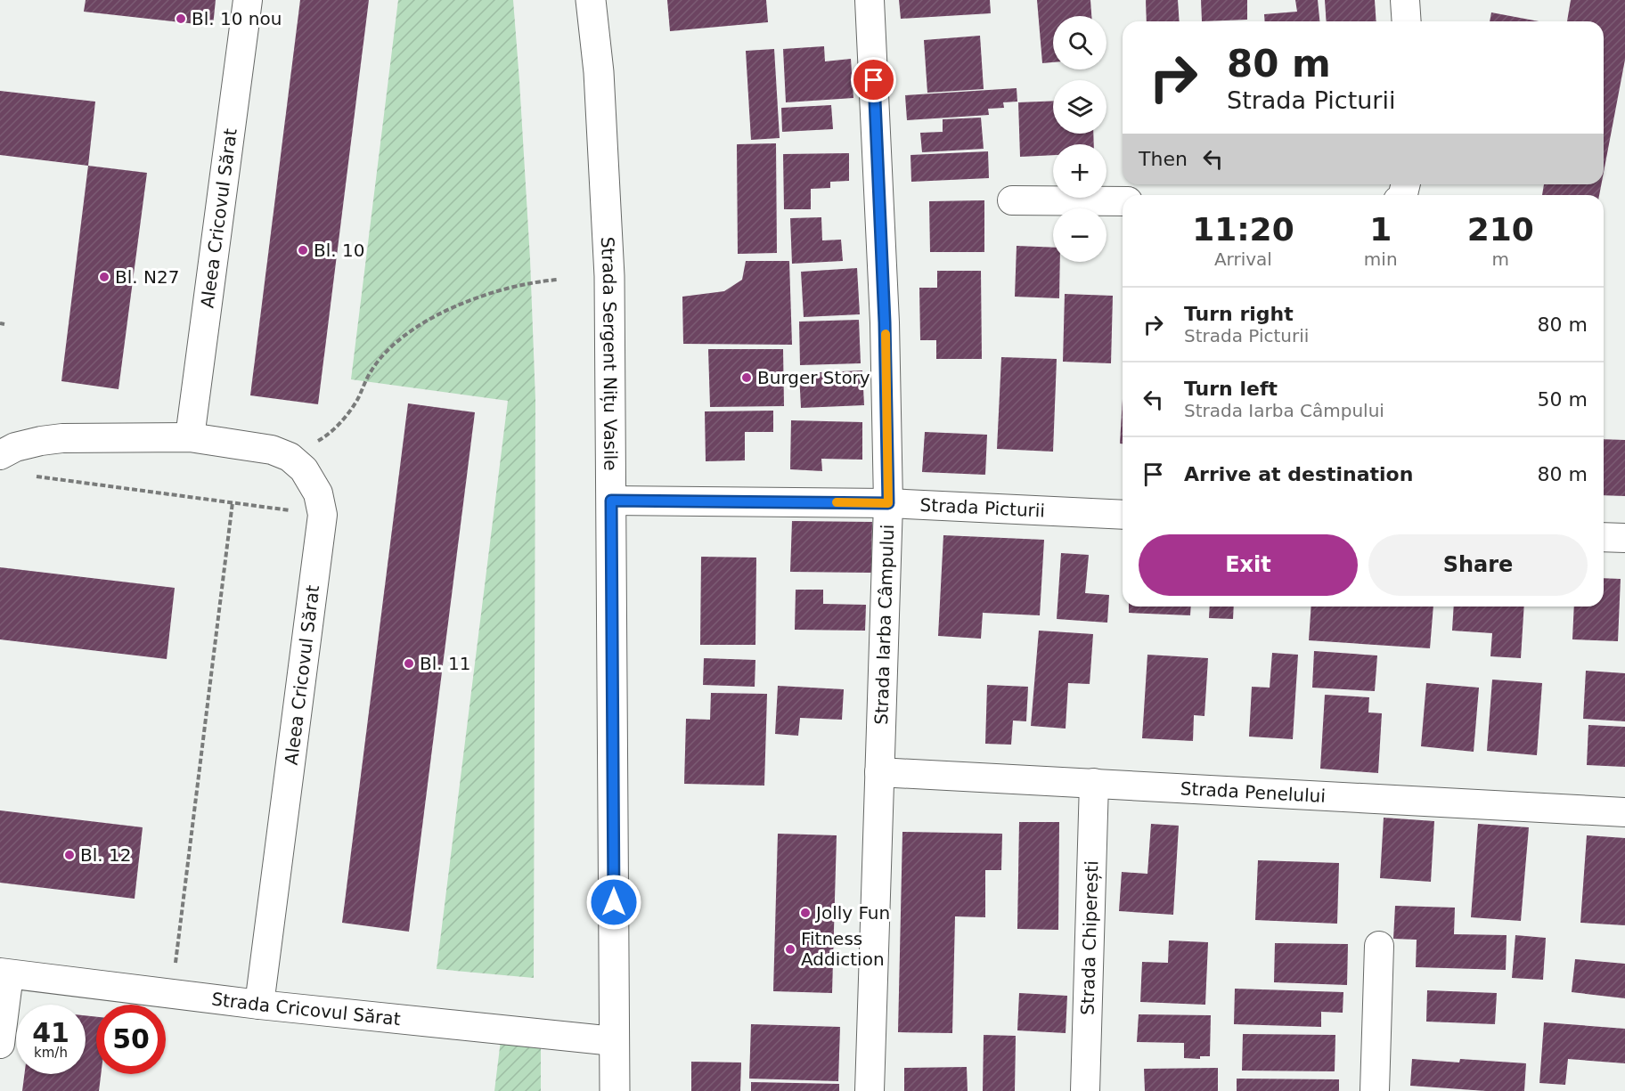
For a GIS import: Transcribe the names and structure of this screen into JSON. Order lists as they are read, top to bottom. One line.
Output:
{"streets":{"main road":["Strada Sergent Nițu Vasile"],"street":["Aleea Cricovul Sărat","Strada Picturii","Strada Iarba Câmpului","Strada Penelului","Strada Chiperești","Strada Cricovul Sărat"]},"crossings":[["Aleea Cricovul Sărat","Strada Cricovul Sărat"],["Strada Sergent Nițu Vasile","Strada Picturii"],["Strada Sergent Nițu Vasile","Strada Cricovul Sărat"],["Strada Picturii","Strada Iarba Câmpului"],["Strada Iarba Câmpului","Strada Penelului"],["Strada Penelului","Strada Chiperești"]],"places":["Bl. 10 nou","Bl. 10","Bl. N27","Burger Story","Bl. 11","Bl. 12","Jolly Fun","Fitness Addiction"],"page":{"map_buttons":["+","−"],"turn":["80 m","Strada Picturii"],"then":"Then","eta":["11:20","Arrival","1","min","210","m"],"list":[{"name":"Turn right","note":"Strada Picturii","value":"80 m"},{"name":"Turn left","note":"Strada Iarba Câmpului","value":"50 m"},{"name":"Arrive at destination","value":"80 m"}],"buttons":["Exit","Share"],"speed":"41 km/h","limit":"50"}}
